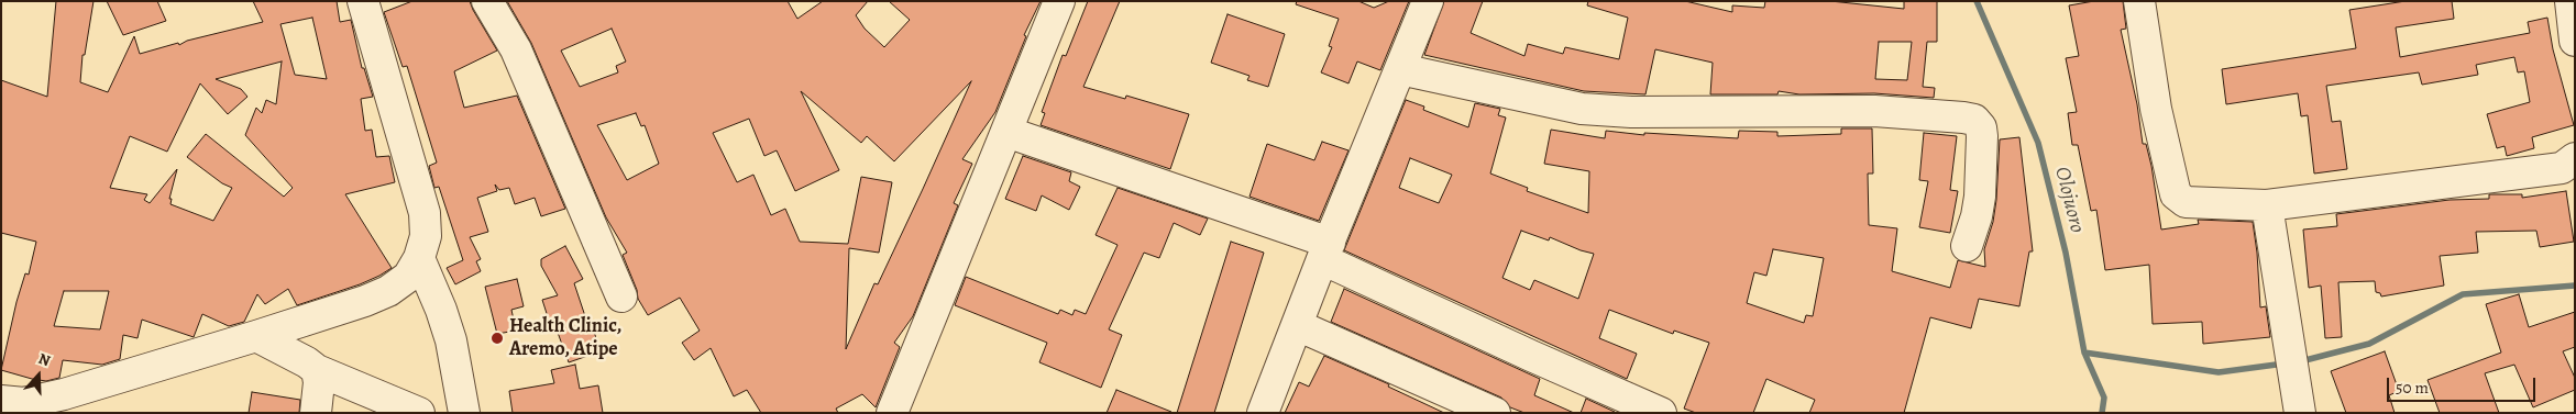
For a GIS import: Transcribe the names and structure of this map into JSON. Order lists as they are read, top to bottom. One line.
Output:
{"water":["Olojuoro"],"places":["Health Clinic, Aremo, Atipe"],"scale_bar":"50 m","north":"top"}
